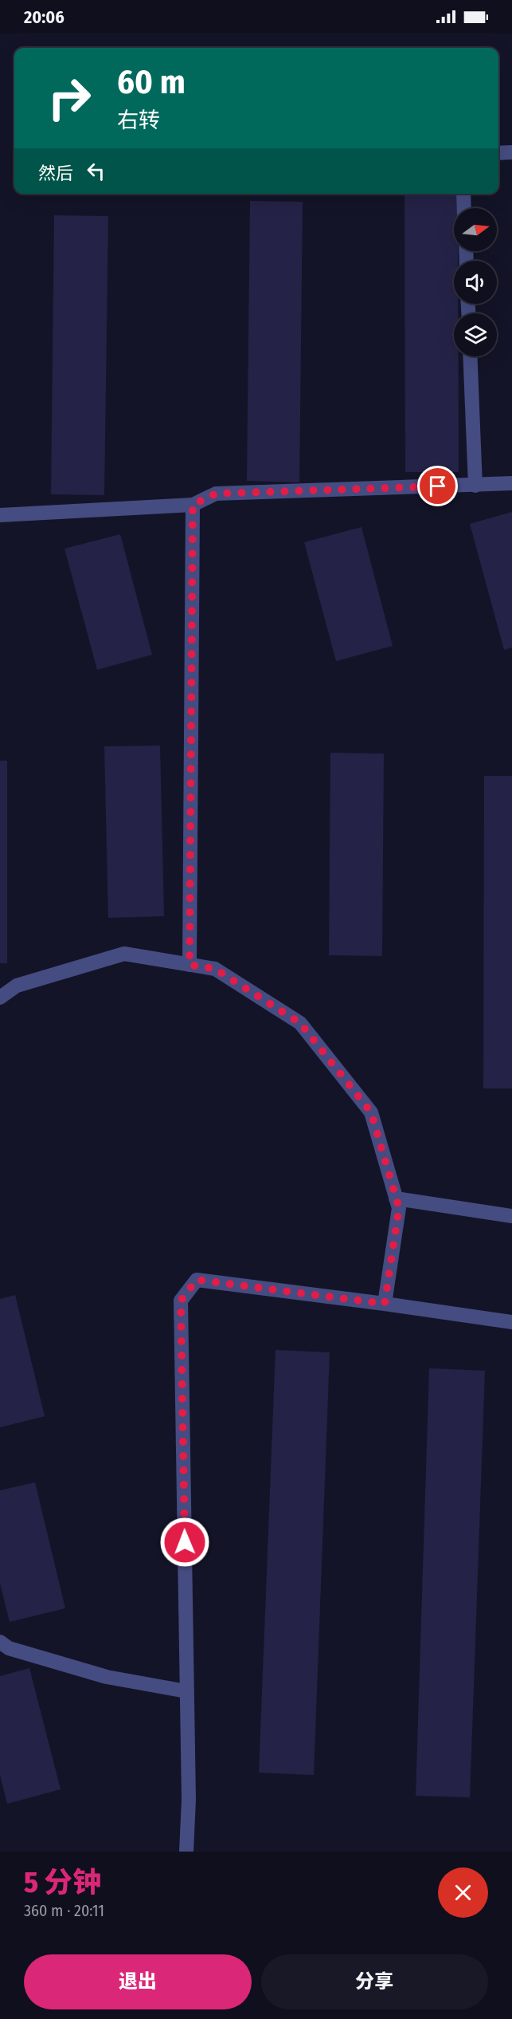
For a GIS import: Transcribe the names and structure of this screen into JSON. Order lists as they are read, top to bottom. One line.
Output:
{"north":"right","page":{"status":"20:06","turn":["60 m","右转"],"then":"然后","heading":["5 分钟","360 m · 20:11"],"buttons":["退出","分享"]}}
